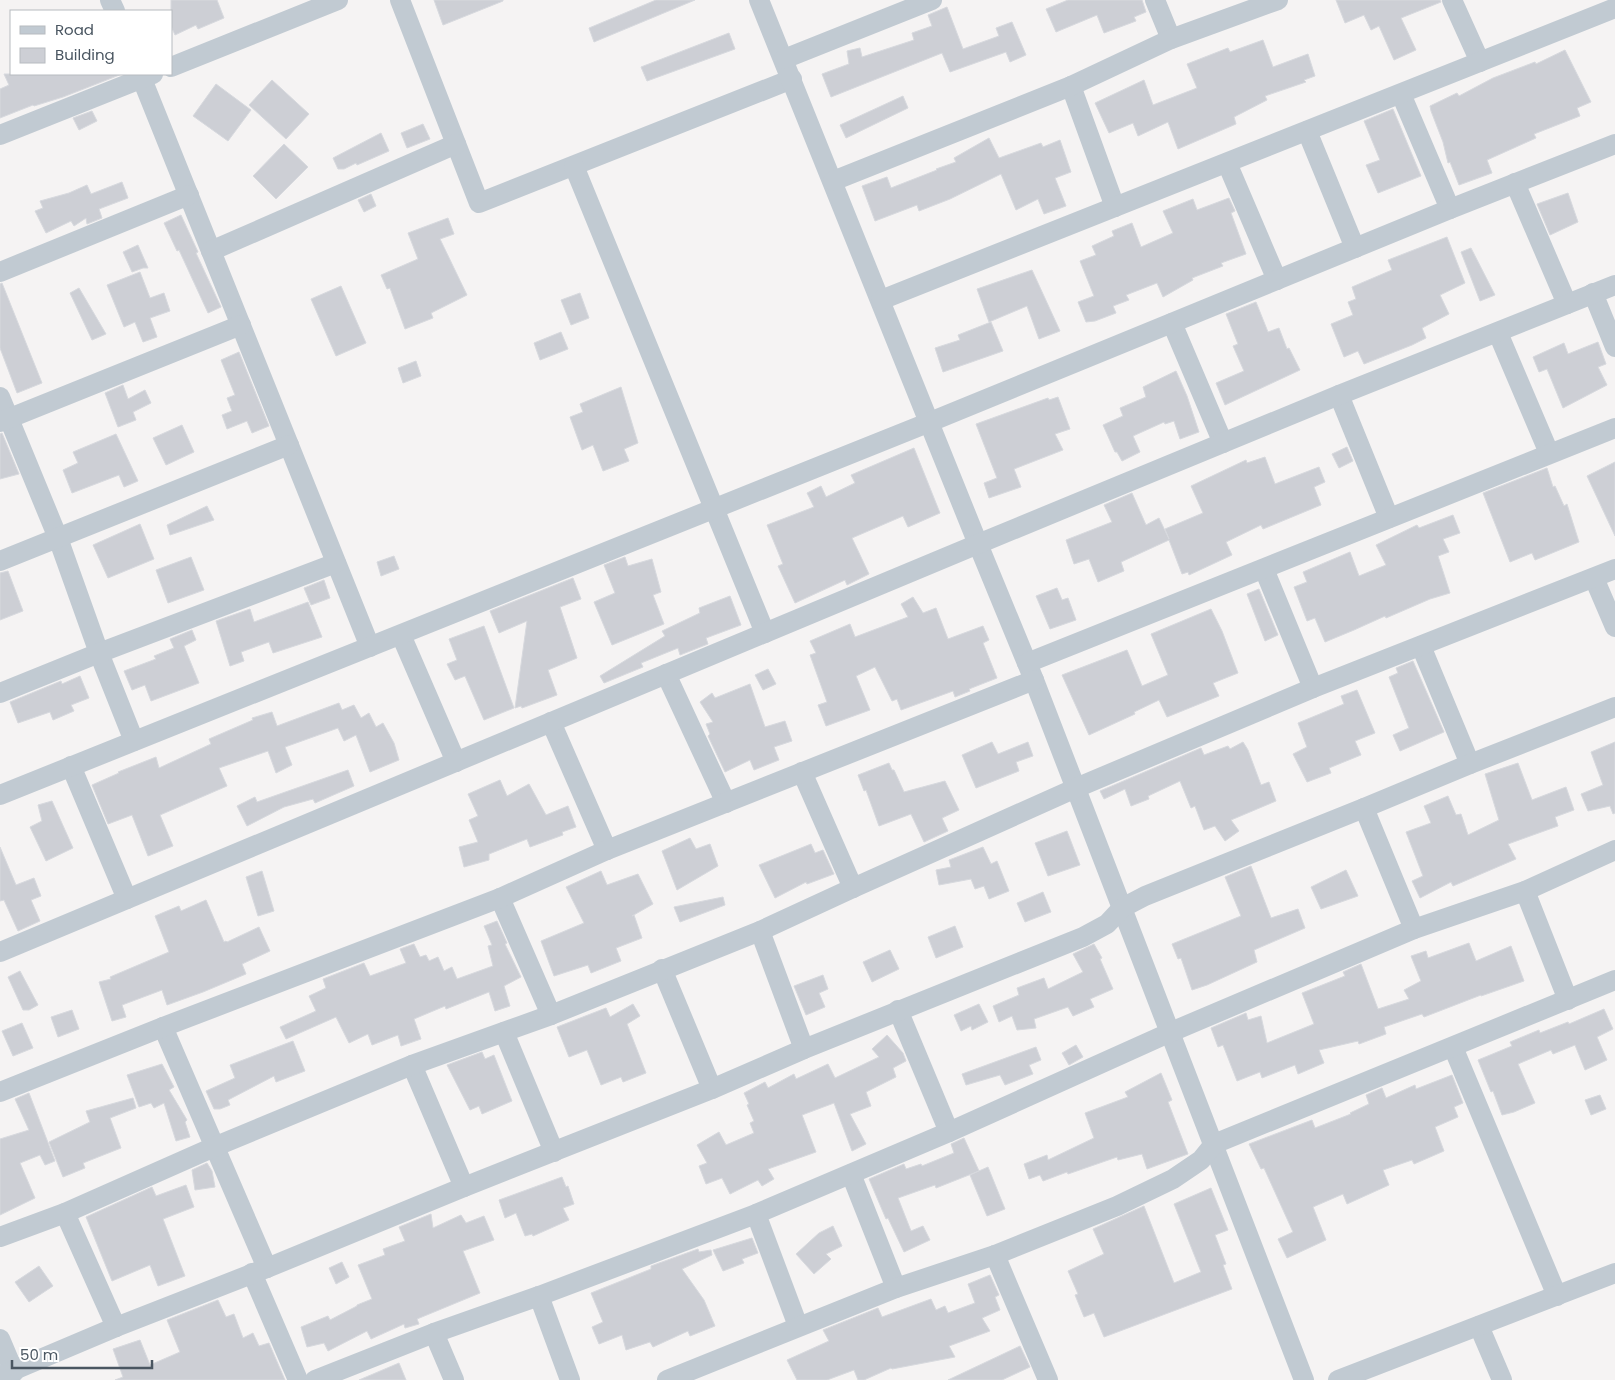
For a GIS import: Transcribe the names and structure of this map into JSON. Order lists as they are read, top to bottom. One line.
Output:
{"legend":["Road","Building"],"scale_bar":"50 m"}
